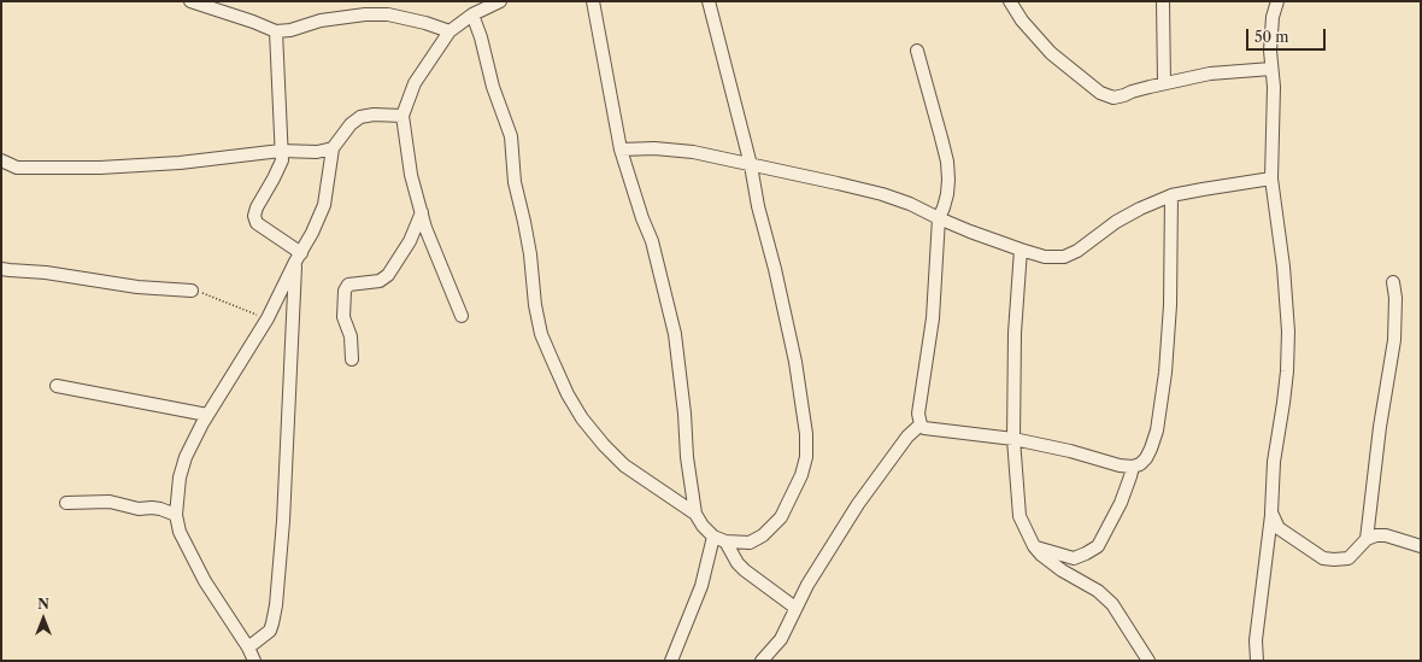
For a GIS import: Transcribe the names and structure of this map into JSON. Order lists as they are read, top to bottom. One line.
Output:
{"scale_bar":"50 m","north":"top"}
